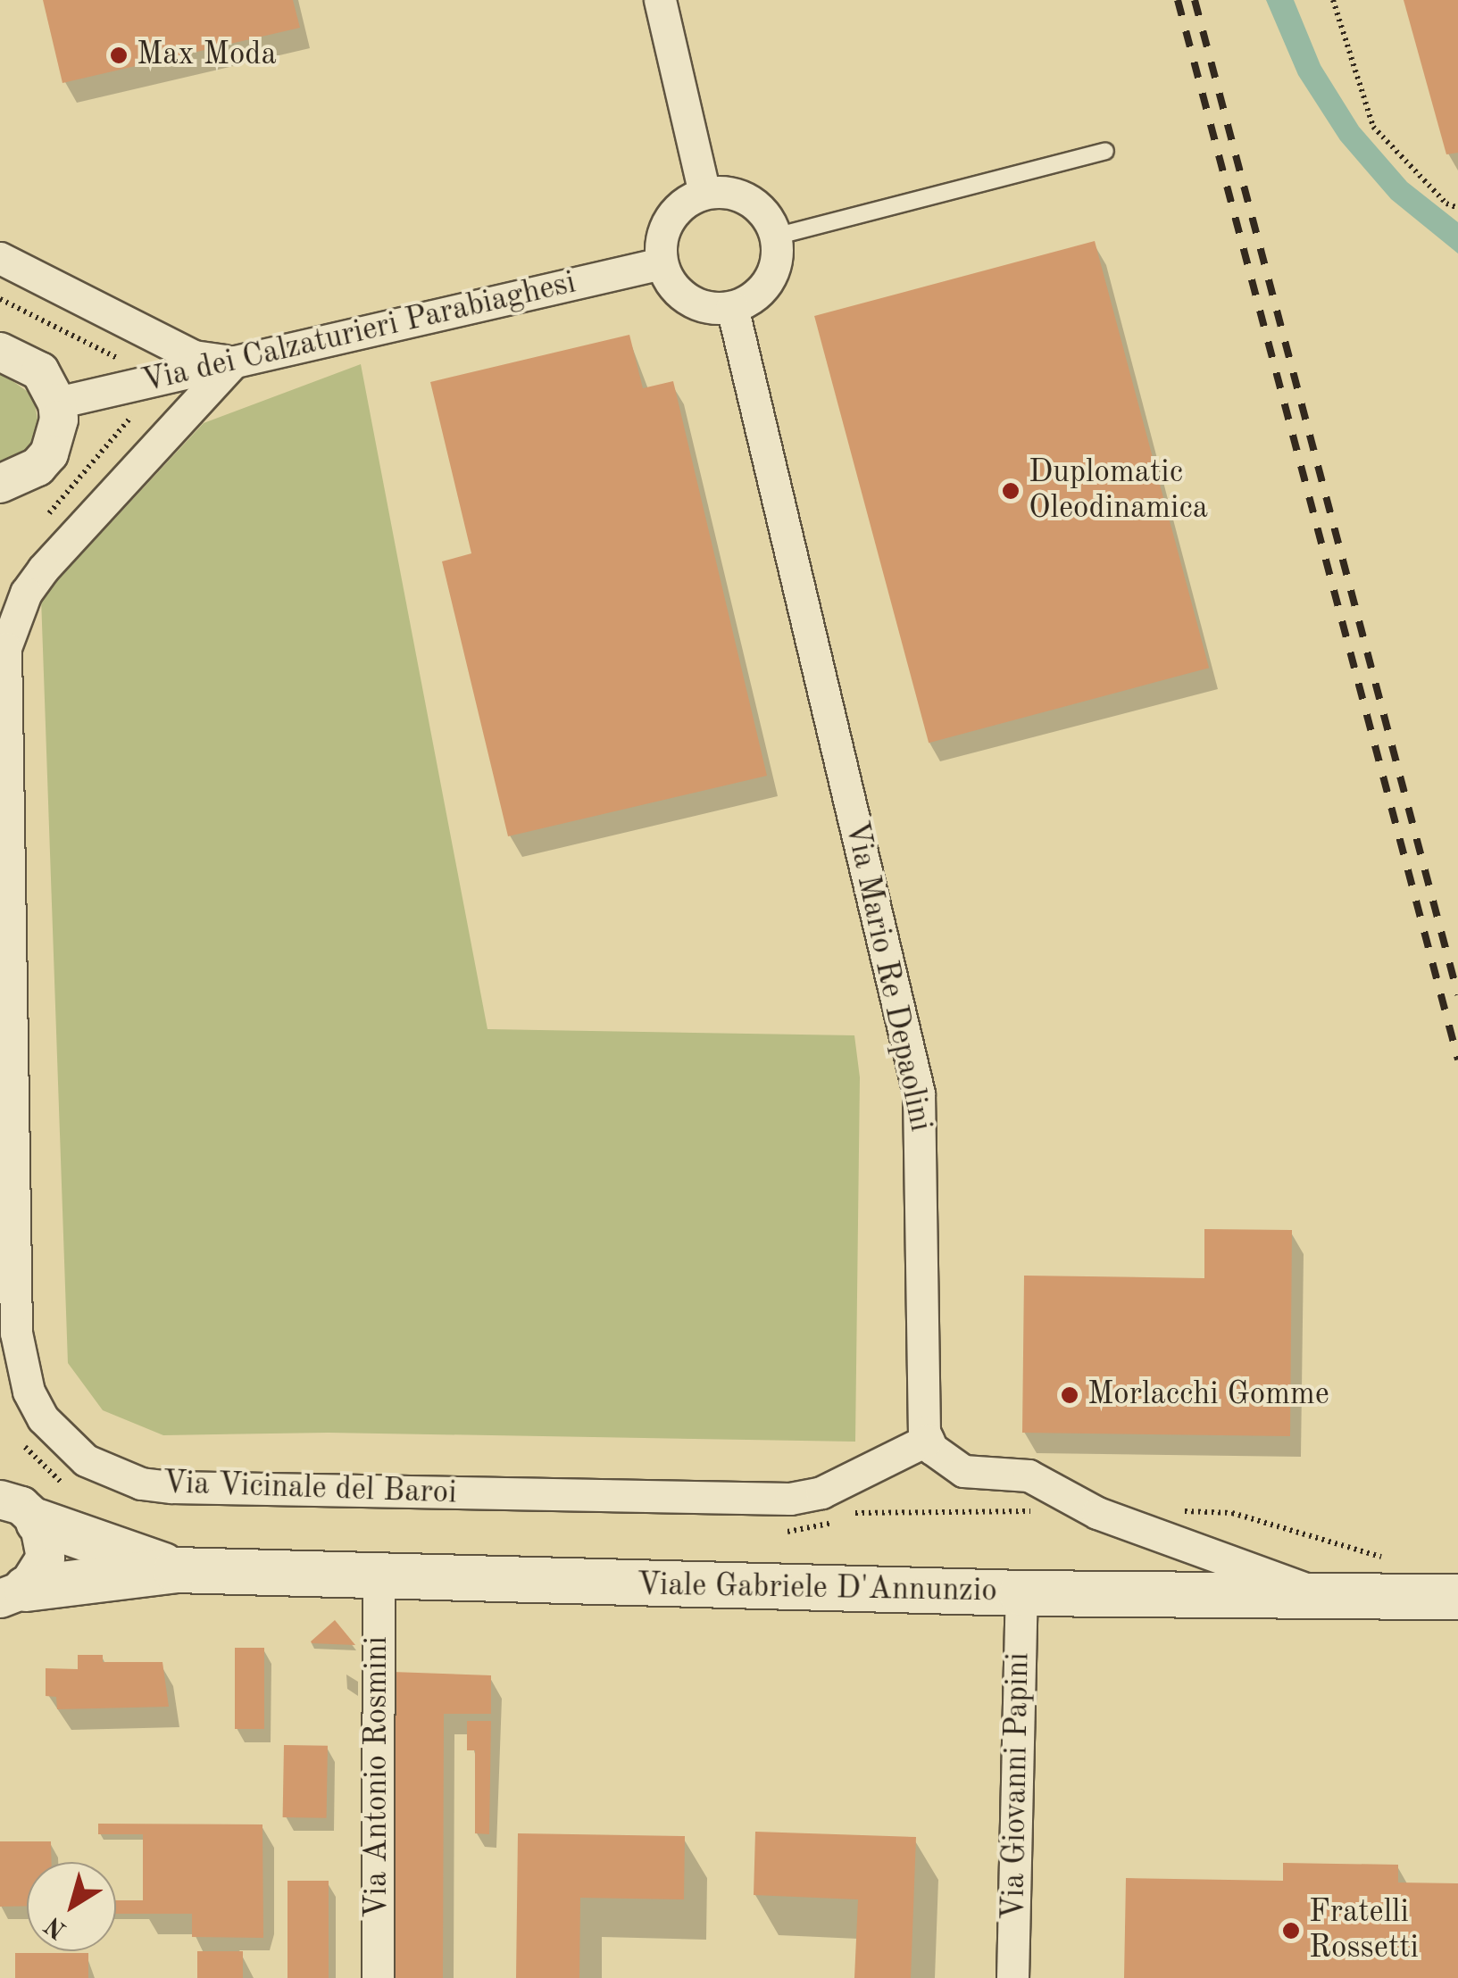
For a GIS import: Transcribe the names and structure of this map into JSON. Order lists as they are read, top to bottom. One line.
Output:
{"streets":{"main road":["Viale Gabriele D'Annunzio"],"street":["Via dei Calzaturieri Parabiaghesi","Via Mario Re Depaolini","Via Vicinale del Baroi","Via Antonio Rosmini","Via Giovanni Papini"]},"crossings":[["Via dei Calzaturieri Parabiaghesi","Via Mario Re Depaolini"],["Via dei Calzaturieri Parabiaghesi","Via Vicinale del Baroi"],["Via Mario Re Depaolini","Via Vicinale del Baroi"],["Viale Gabriele D'Annunzio","Via Antonio Rosmini"],["Viale Gabriele D'Annunzio","Via Giovanni Papini"]],"places":["Max Moda","Duplomatic Oleodinamica","Morlacchi Gomme","Fratelli Rossetti"],"north":"bottom left"}
